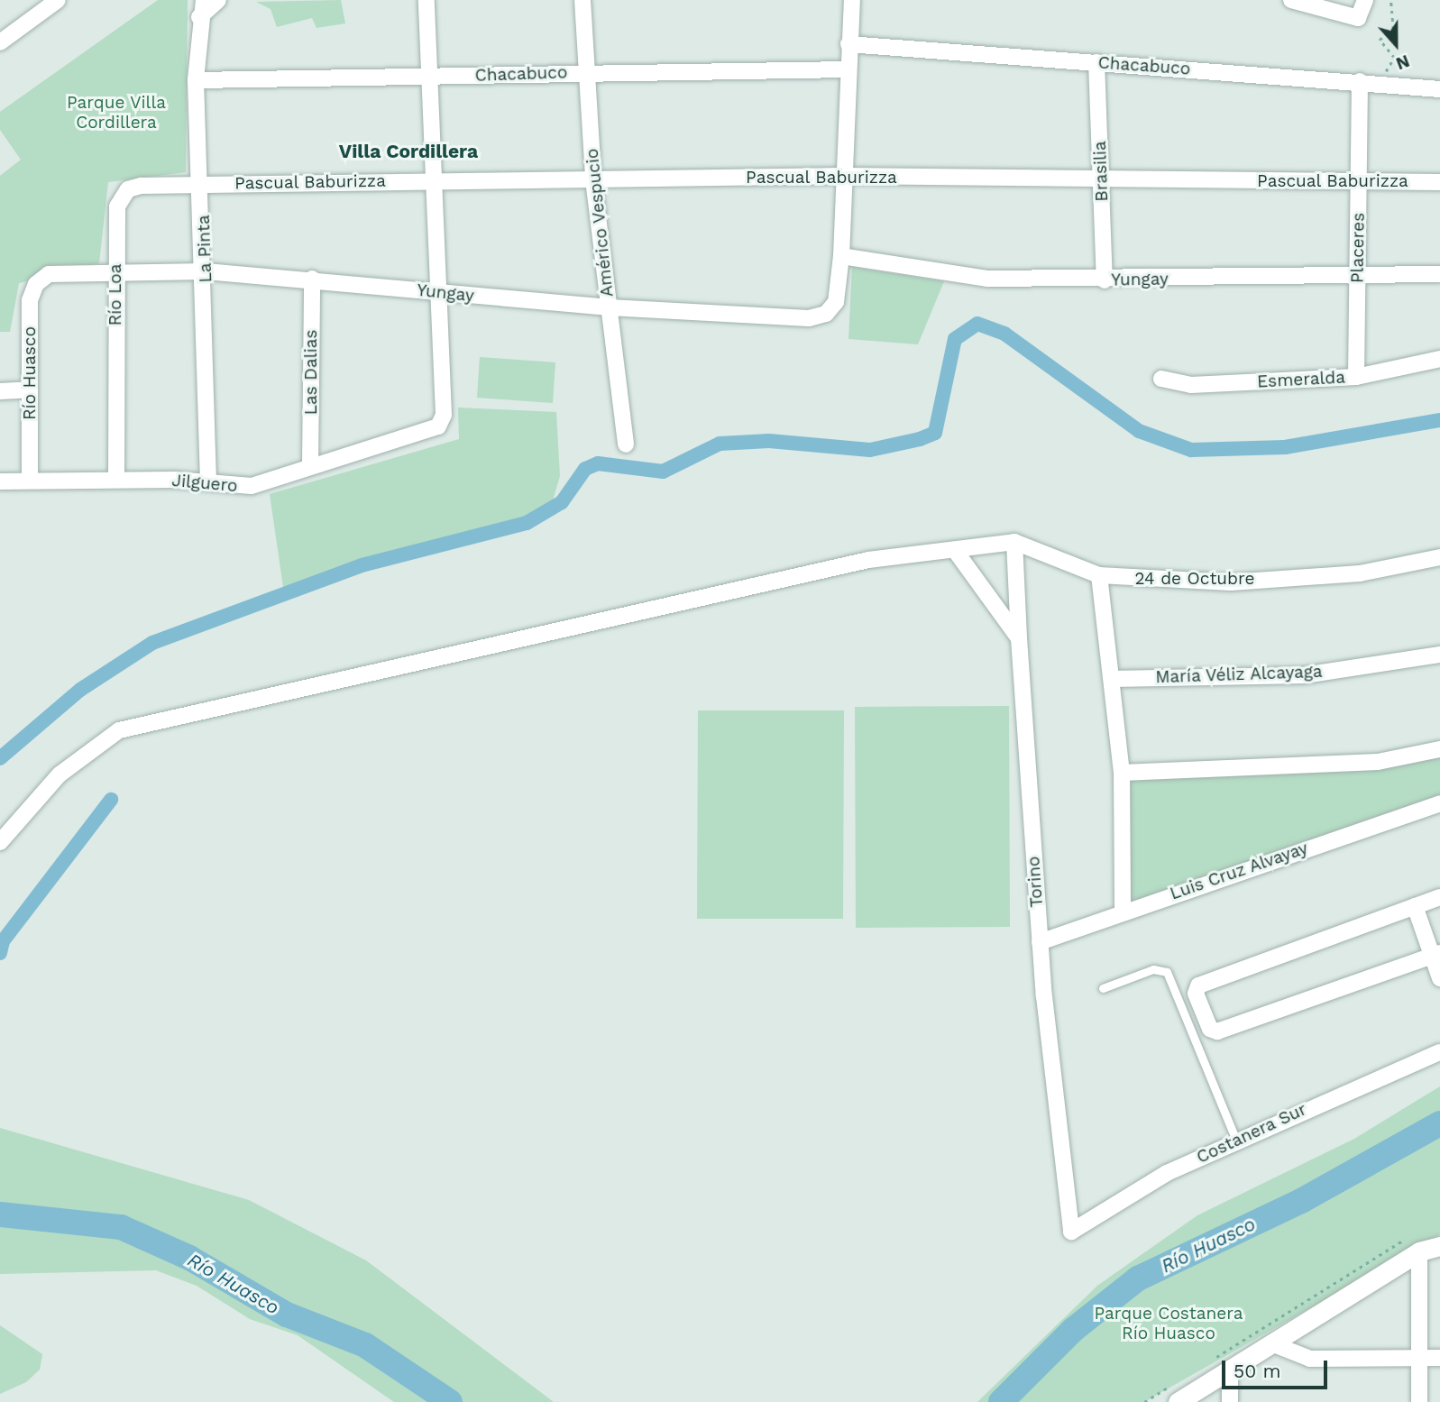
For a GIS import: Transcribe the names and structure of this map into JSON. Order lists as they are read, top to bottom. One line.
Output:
{"streets":{"street":["Chacabuco","Brasilia","Pascual Baburizza","Américo Vespucio","Placeres","La Pinta","Yungay","Río Loa","Las Dalias","Río Huasco","Esmeralda","Jilguero","24 de Octubre","María Véliz Alcayaga","Luis Cruz Alvayay","Torino","Costanera Sur"]},"crossings":[["Chacabuco","Brasilia"],["Chacabuco","Américo Vespucio"],["Chacabuco","Placeres"],["Chacabuco","La Pinta"],["Brasilia","Pascual Baburizza"],["Brasilia","Yungay"],["Pascual Baburizza","Américo Vespucio"],["Pascual Baburizza","Placeres"],["Pascual Baburizza","La Pinta"],["Pascual Baburizza","Río Loa"],["Américo Vespucio","Yungay"],["Placeres","Yungay"],["Placeres","Esmeralda"],["La Pinta","Yungay"],["La Pinta","Río Loa"],["La Pinta","Jilguero"],["Yungay","Río Loa"],["Yungay","Las Dalias"],["Yungay","Río Huasco"],["Yungay","Jilguero"],["Río Loa","Jilguero"],["Las Dalias","Jilguero"],["Río Huasco","Jilguero"],["24 de Octubre","Torino"],["Luis Cruz Alvayay","Torino"],["Torino","Costanera Sur"]],"districts":["Villa Cordillera"],"water":["Río Huasco"],"parks":["Parque Villa Cordillera","Parque Costanera Río Huasco"],"scale_bar":"50 m","north":"bottom"}
